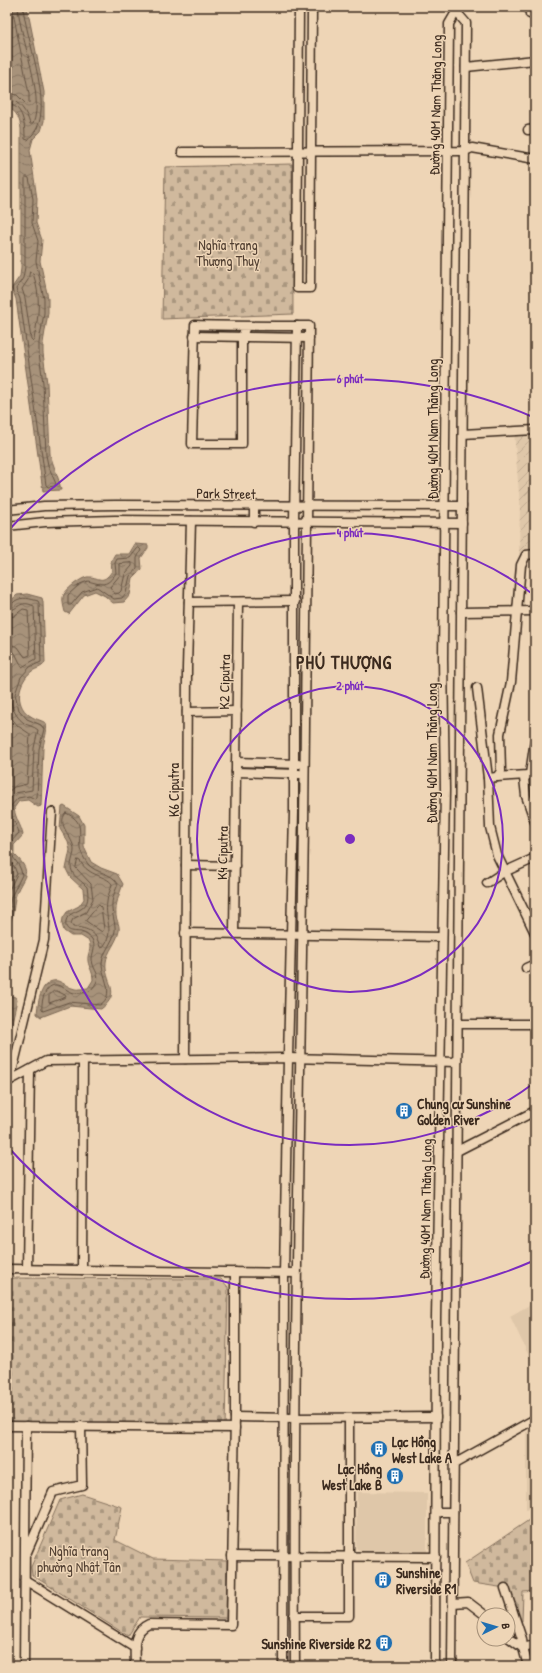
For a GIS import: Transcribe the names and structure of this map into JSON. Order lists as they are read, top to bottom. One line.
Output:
{"streets":{"street":["Đường 40M Nam Thăng Long","Park Street","K2 Ciputra","K6 Ciputra","K4 Ciputra"]},"crossings":[["Đường 40M Nam Thăng Long","Park Street"],["Park Street","K6 Ciputra"],["K2 Ciputra","K4 Ciputra"]],"districts":["PHÚ THƯỢNG"],"parks":["Nghĩa trang Thượng Thuỵ","Nghĩa trang phường Nhật Tân"],"places":{"building":["Chung cư Sunshine Golden River","Lạc Hồng West Lake A","Lạc Hồng West Lake B","Sunshine Riverside R1","Sunshine Riverside R2"]},"north":"right","rings":["6 phút","4 phút","2 phút"]}
